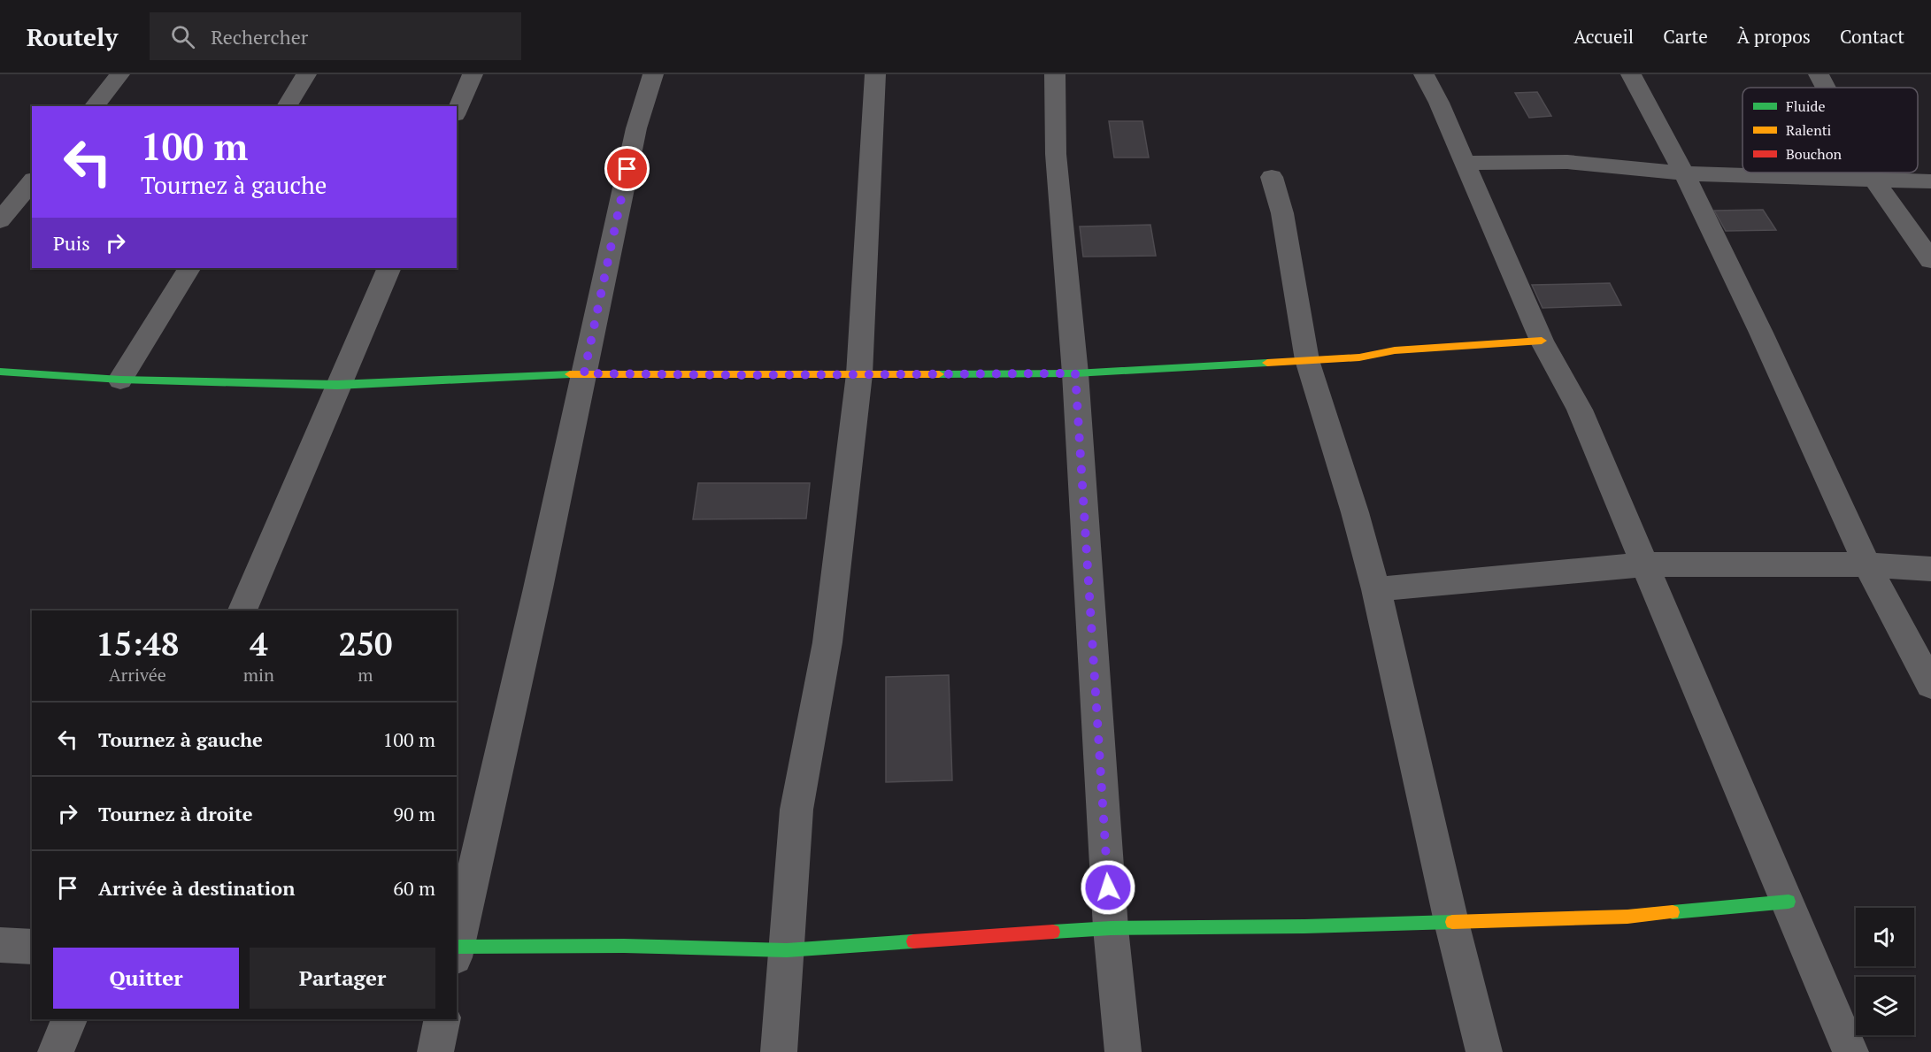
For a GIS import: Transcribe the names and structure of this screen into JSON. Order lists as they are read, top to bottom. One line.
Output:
{"legend":["Fluide","Ralenti","Bouchon"],"page":{"header":"Routely","search":"Rechercher","nav":["Accueil","Carte","À propos","Contact"],"turn":["100 m","Tournez à gauche"],"then":"Puis","eta":["15:48","Arrivée","4","min","250","m"],"list":[{"name":"Tournez à gauche","value":"100 m"},{"name":"Tournez à droite","value":"90 m"},{"name":"Arrivée à destination","value":"60 m"}],"buttons":["Quitter","Partager"]}}
